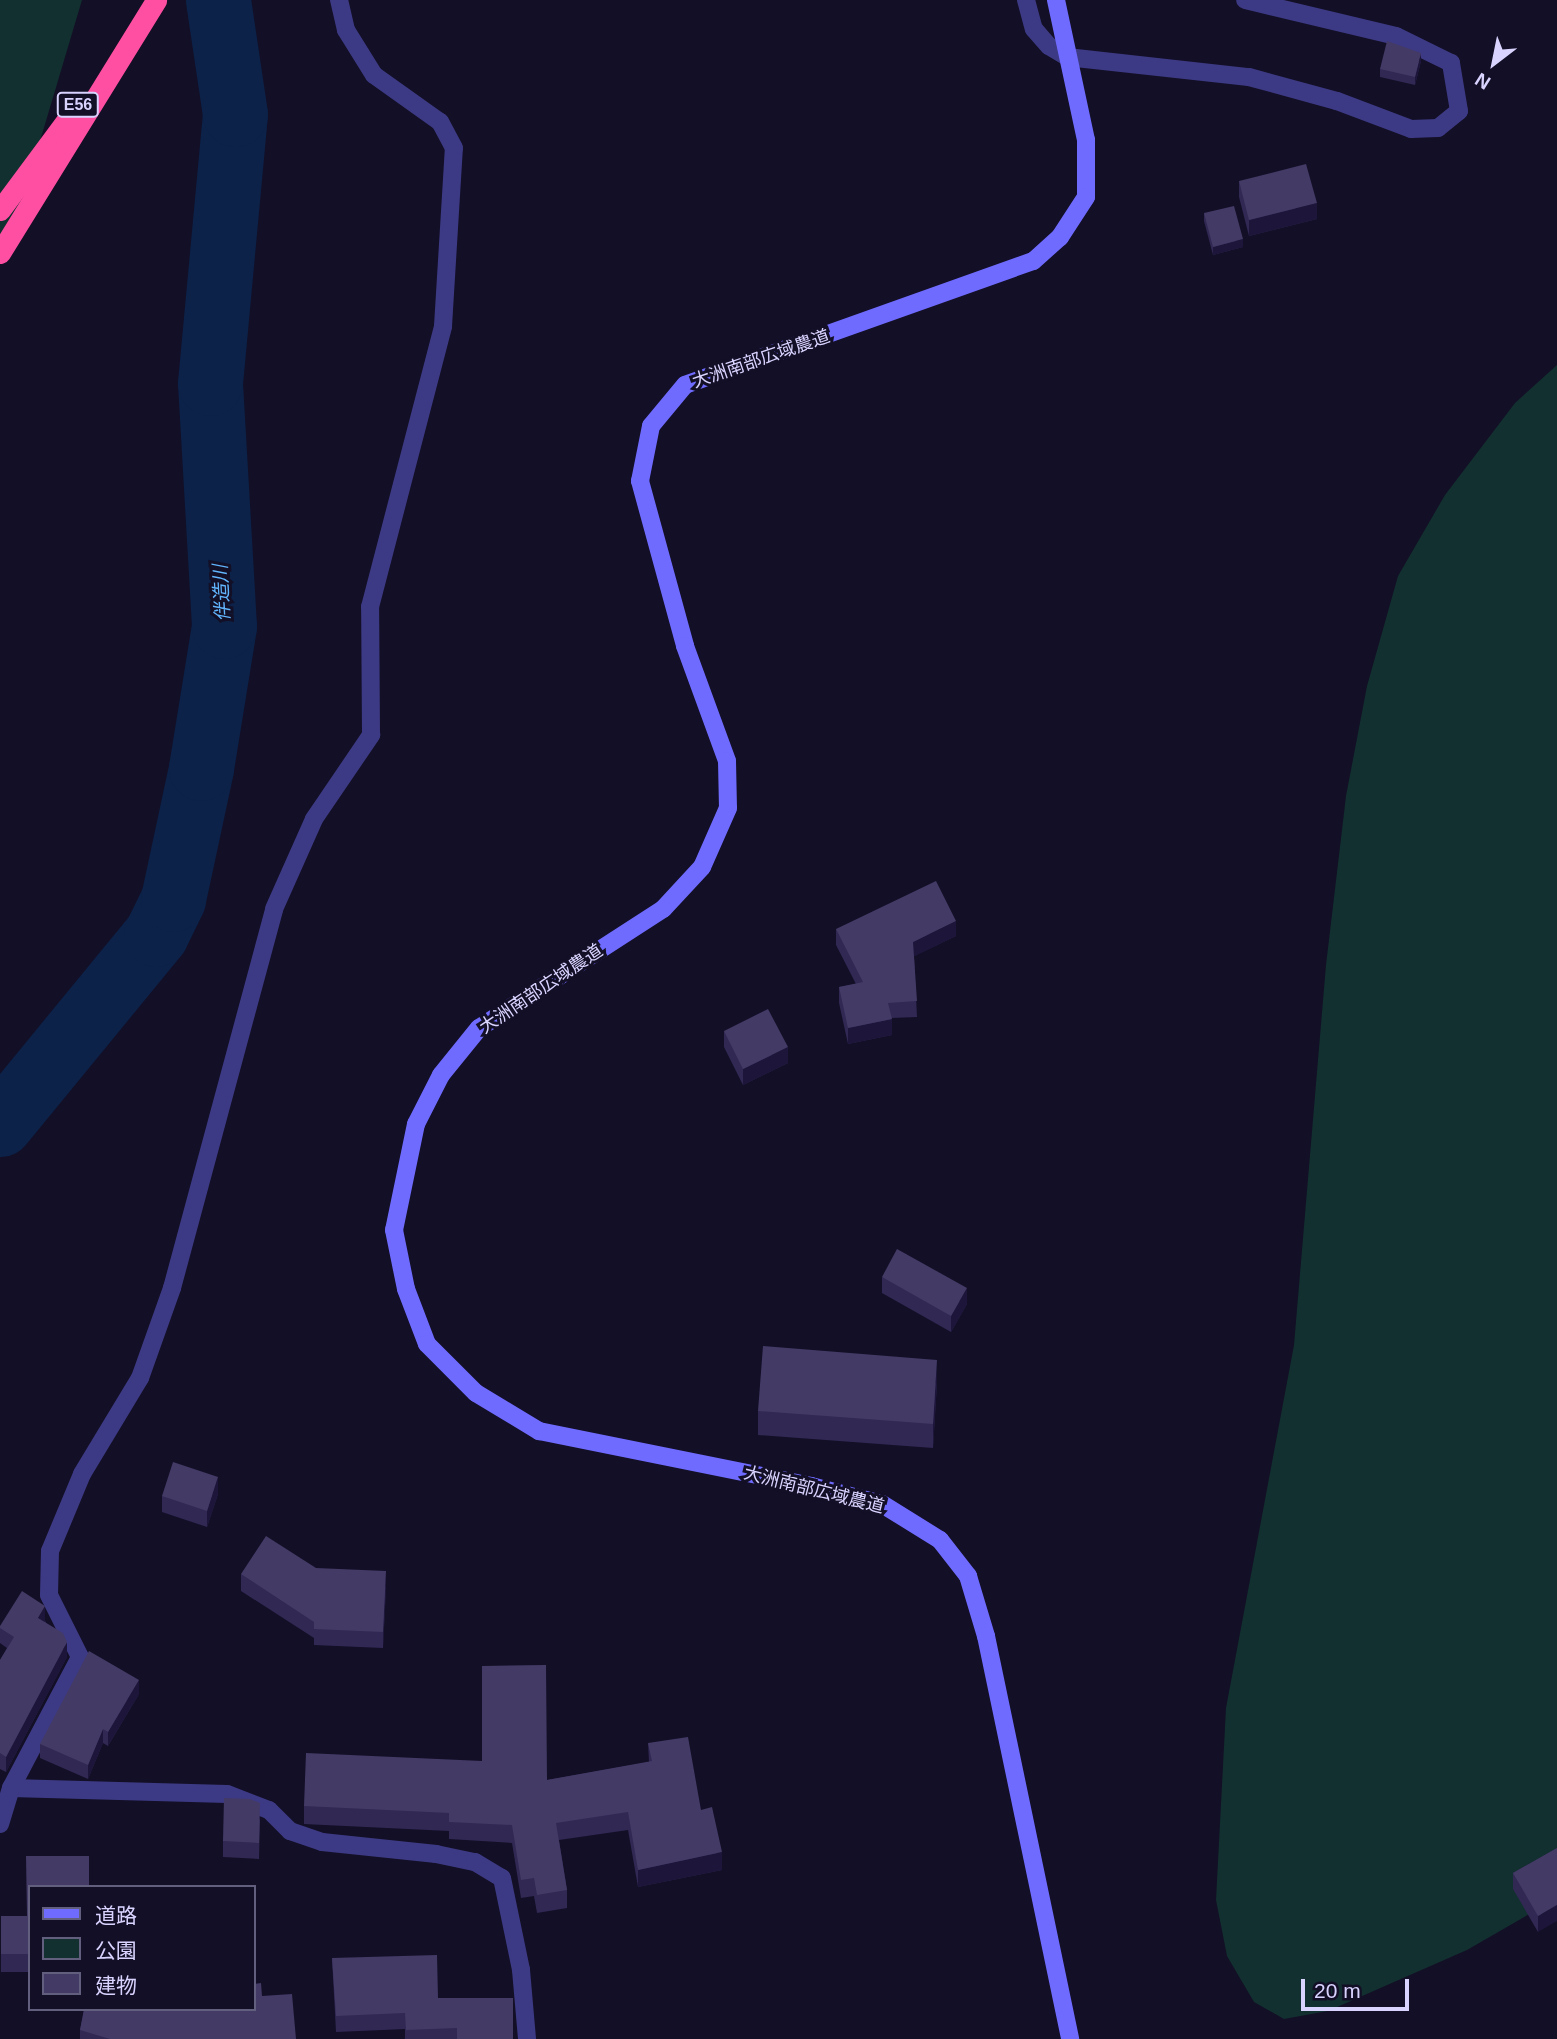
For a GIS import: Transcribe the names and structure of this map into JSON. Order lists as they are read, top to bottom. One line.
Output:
{"streets":{"highway":["E56"],"street":["大洲南部広域農道"]},"water":["伴造川"],"legend":["道路","公園","建物"],"scale_bar":"20 m","north":"bottom left"}
